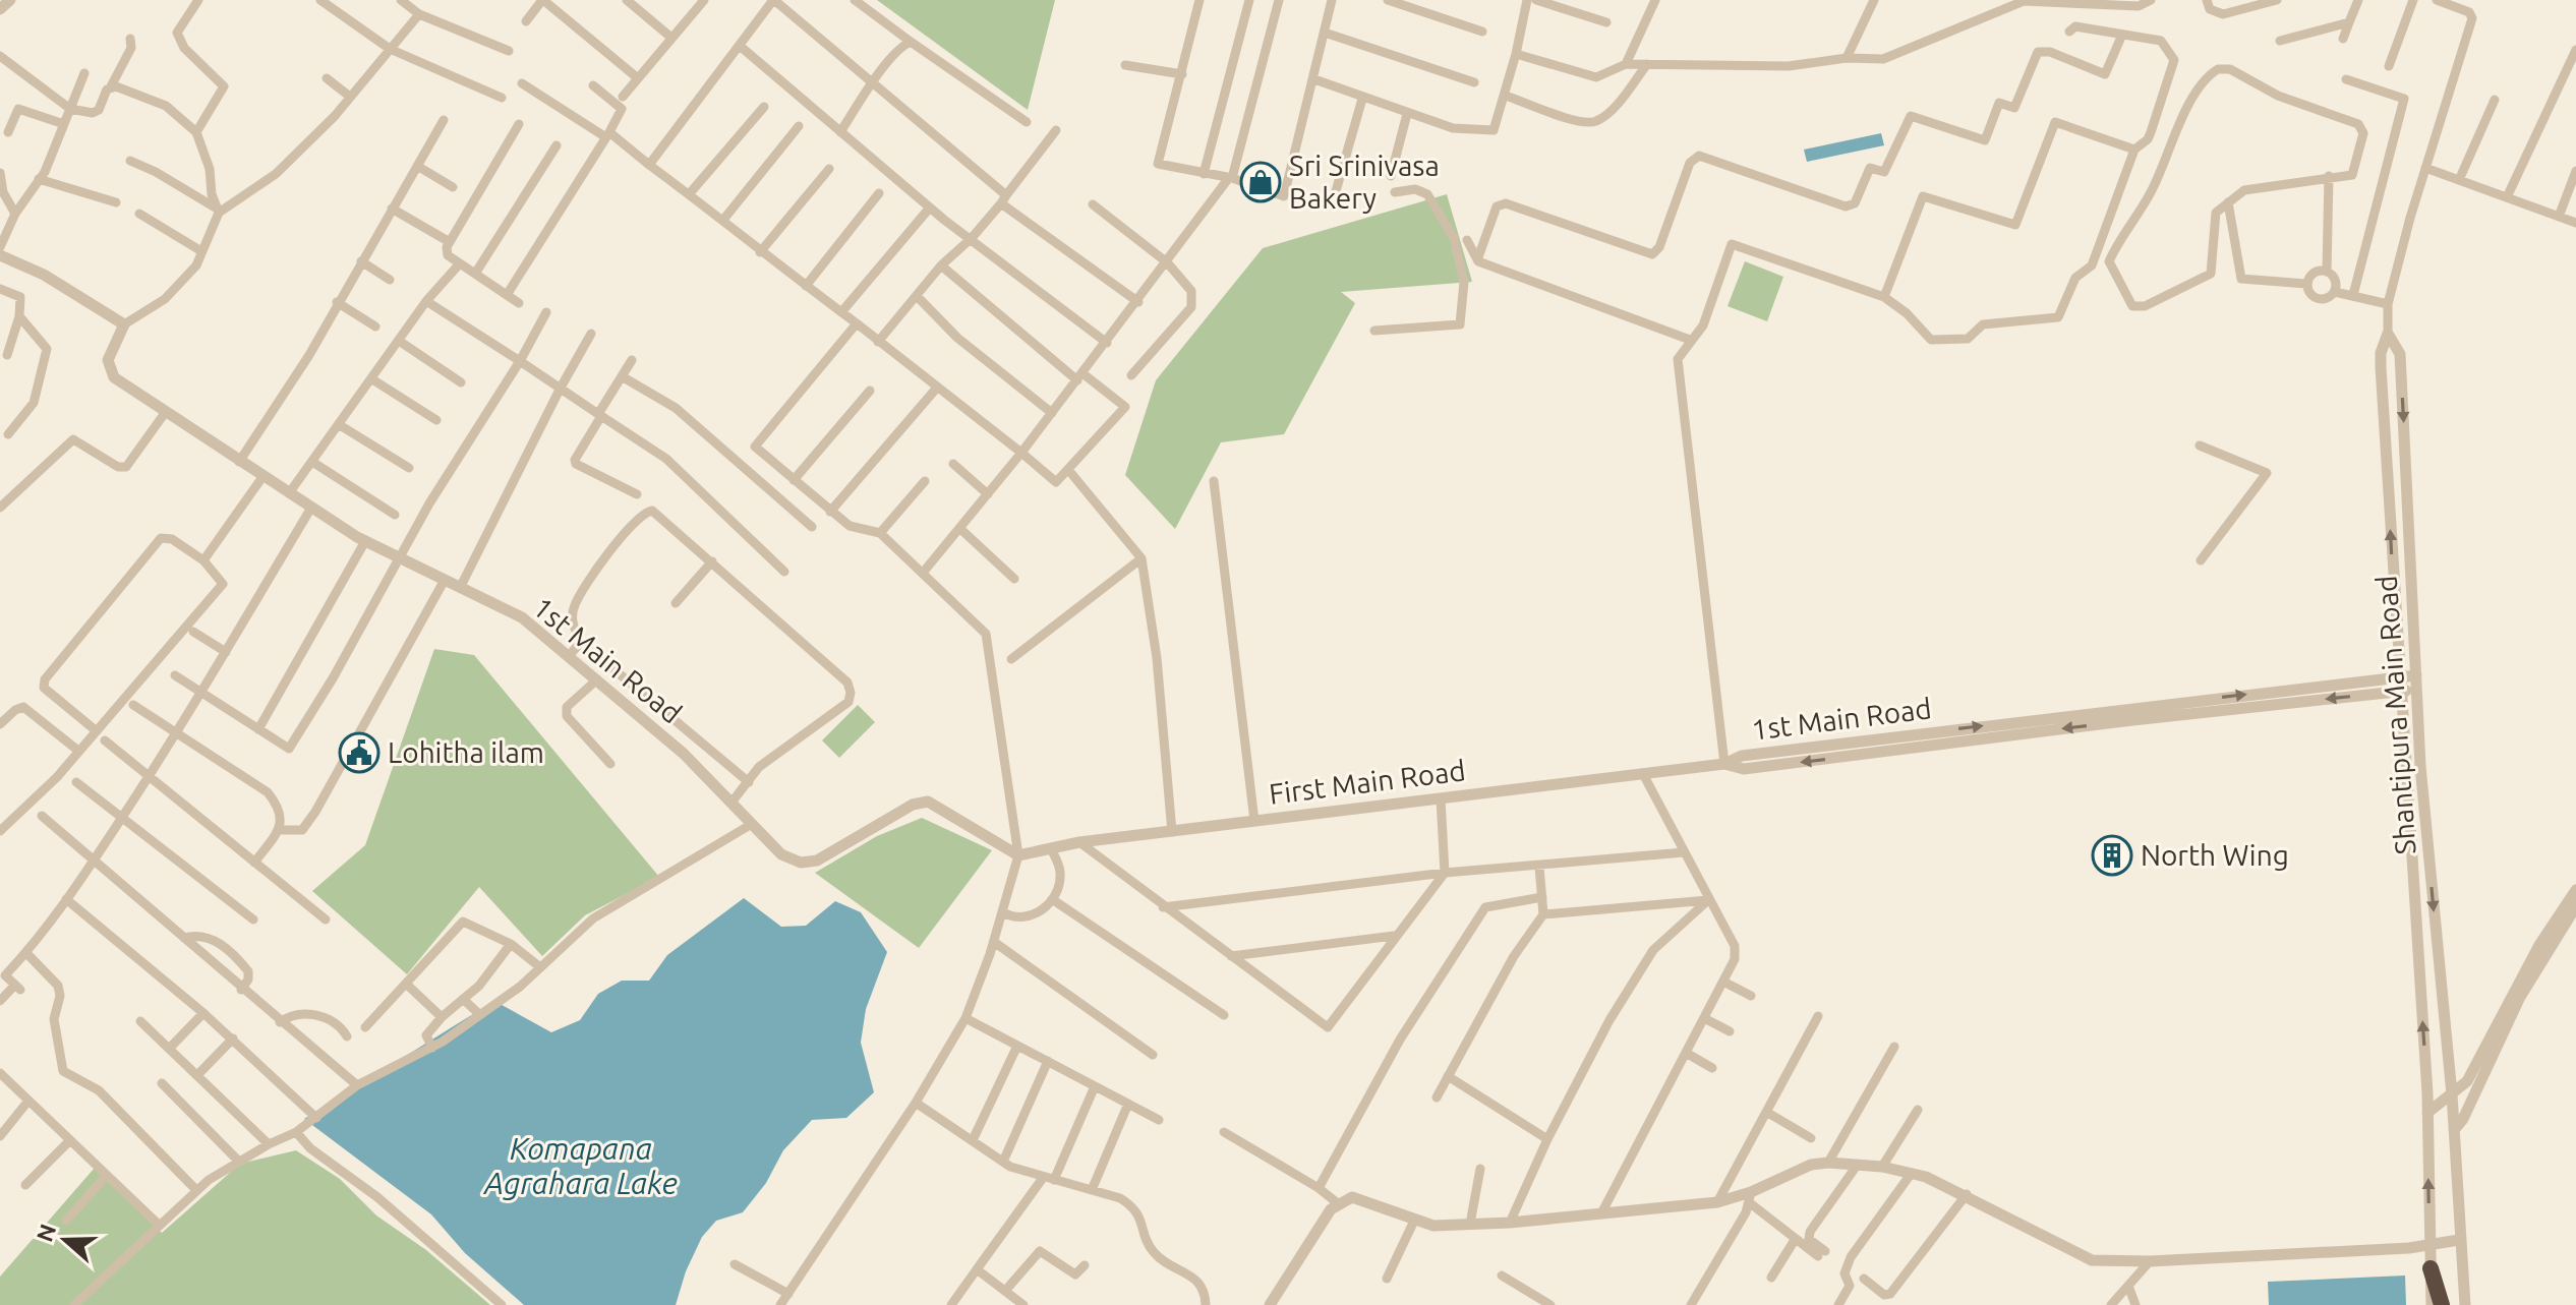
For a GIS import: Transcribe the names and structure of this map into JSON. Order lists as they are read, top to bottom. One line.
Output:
{"streets":{"street":["1st Main Road","Shantipura Main Road","First Main Road"]},"crossings":[["1st Main Road","Shantipura Main Road"],["1st Main Road","First Main Road"]],"water":["Komapana Agrahara Lake"],"places":{"shop":["Sri Srinivasa Bakery"],"public building":["Lohitha ilam"],"building":["North Wing"]},"north":"left"}
